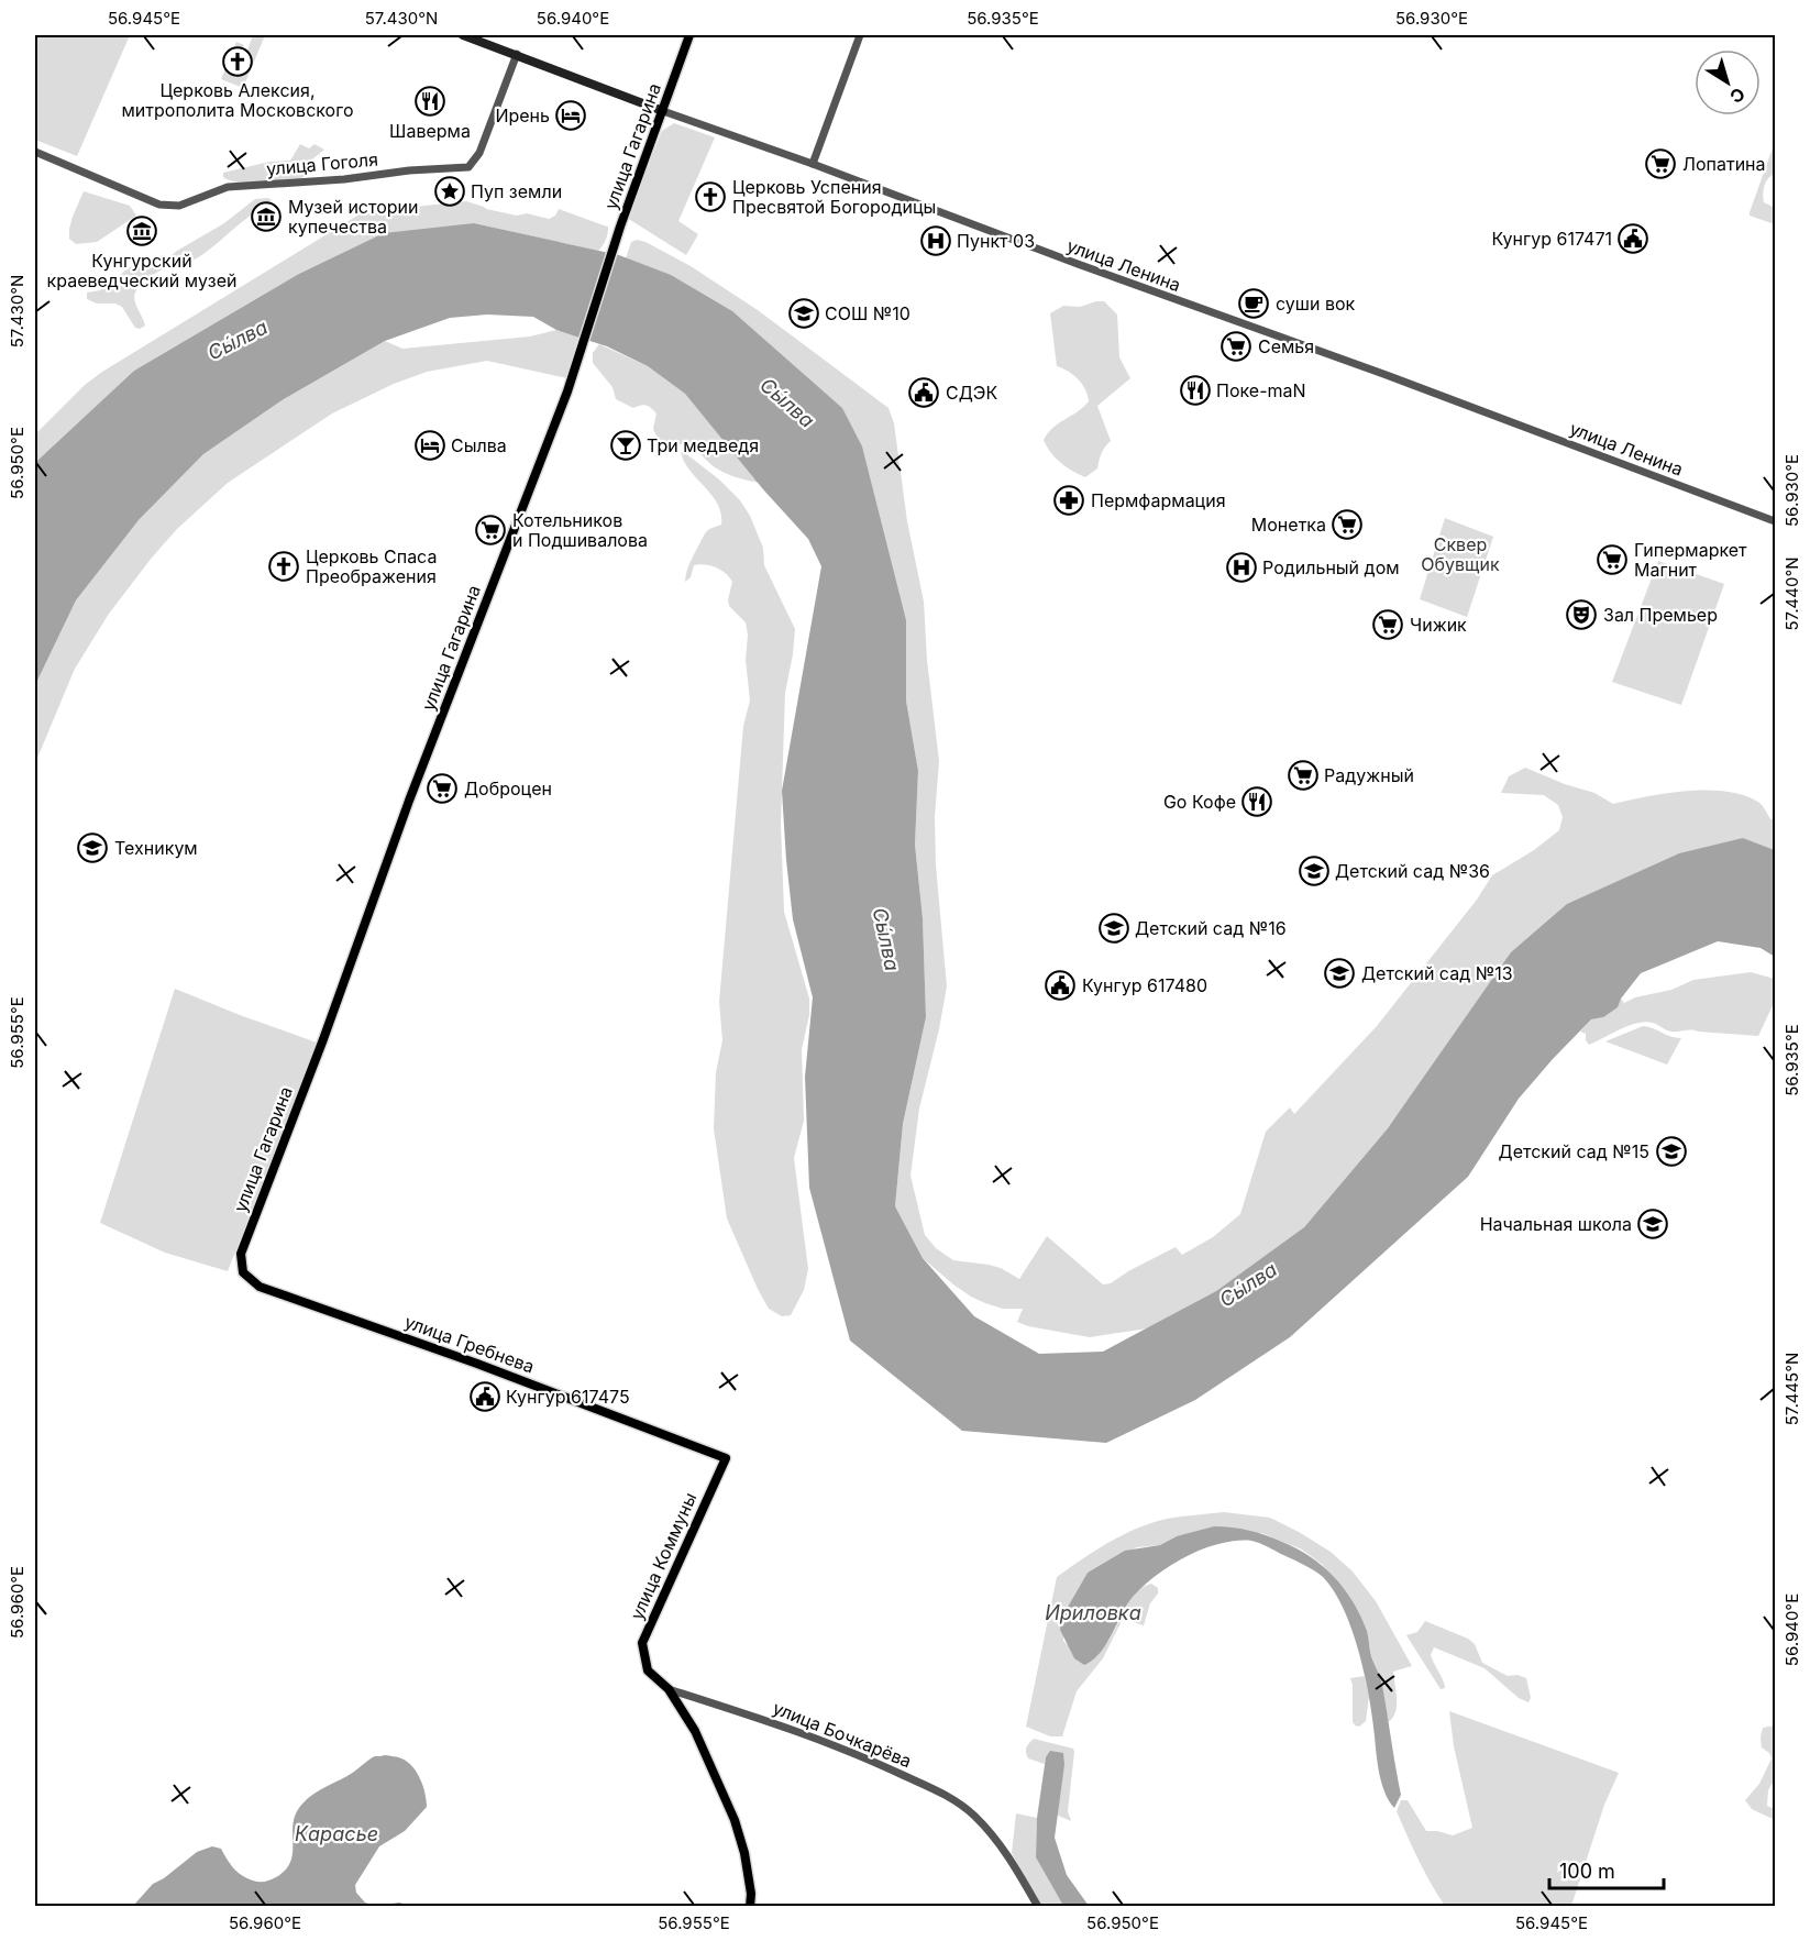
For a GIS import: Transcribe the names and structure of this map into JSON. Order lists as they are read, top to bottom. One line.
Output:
{"streets":{"main road":["улица Гагарина","улица Ленина","улица Гребнева","улица Коммуны","улица Бочкарёва"],"street":["улица Гоголя"]},"crossings":[["улица Гагарина","улица Ленина"],["улица Гагарина","улица Гребнева"],["улица Гоголя","улица Ленина"],["улица Гребнева","улица Коммуны"],["улица Коммуны","улица Бочкарёва"]],"water":["Сы́лва","Ириловка","Карасье"],"parks":["Сквер Обувщик"],"places":{"church":["Церковь Алексия, митрополита Московского","Церковь Успения Пресвятой Богородицы","Церковь Спаса Преображения"],"restaurant":["Шаверма","Поке-maN","Go Кофе"],"hotel":["Ирень","Сылва"],"supermarket":["Лопатина","Семья","Монетка","Котельников и Подшивалова","Гипермаркет Магнит","Чижик","Радужный","Доброцен"],"place":["Пуп земли"],"museum":["Музей истории купечества","Кунгурский краеведческий музей"],"public building":["Кунгур 617471","СДЭК","Кунгур 617480","Кунгур 617475"],"hospital":["Пункт 03","Родильный дом"],"cafe":["суши вок"],"school or university":["СОШ №10","Техникум","Детский сад №36","Детский сад №16","Детский сад №13","Детский сад №15","Начальная школа"],"bar":["Три медведя"],"pharmacy":["Пермфармация"],"theatre":["Зал Премьер"]},"scale_bar":"100 m","north":"bottom right","coordinates":["56.945°E","57.430°N","56.940°E","56.935°E","56.930°E","56.950°E","57.440°N","56.955°E","57.445°N","56.960°E"]}
